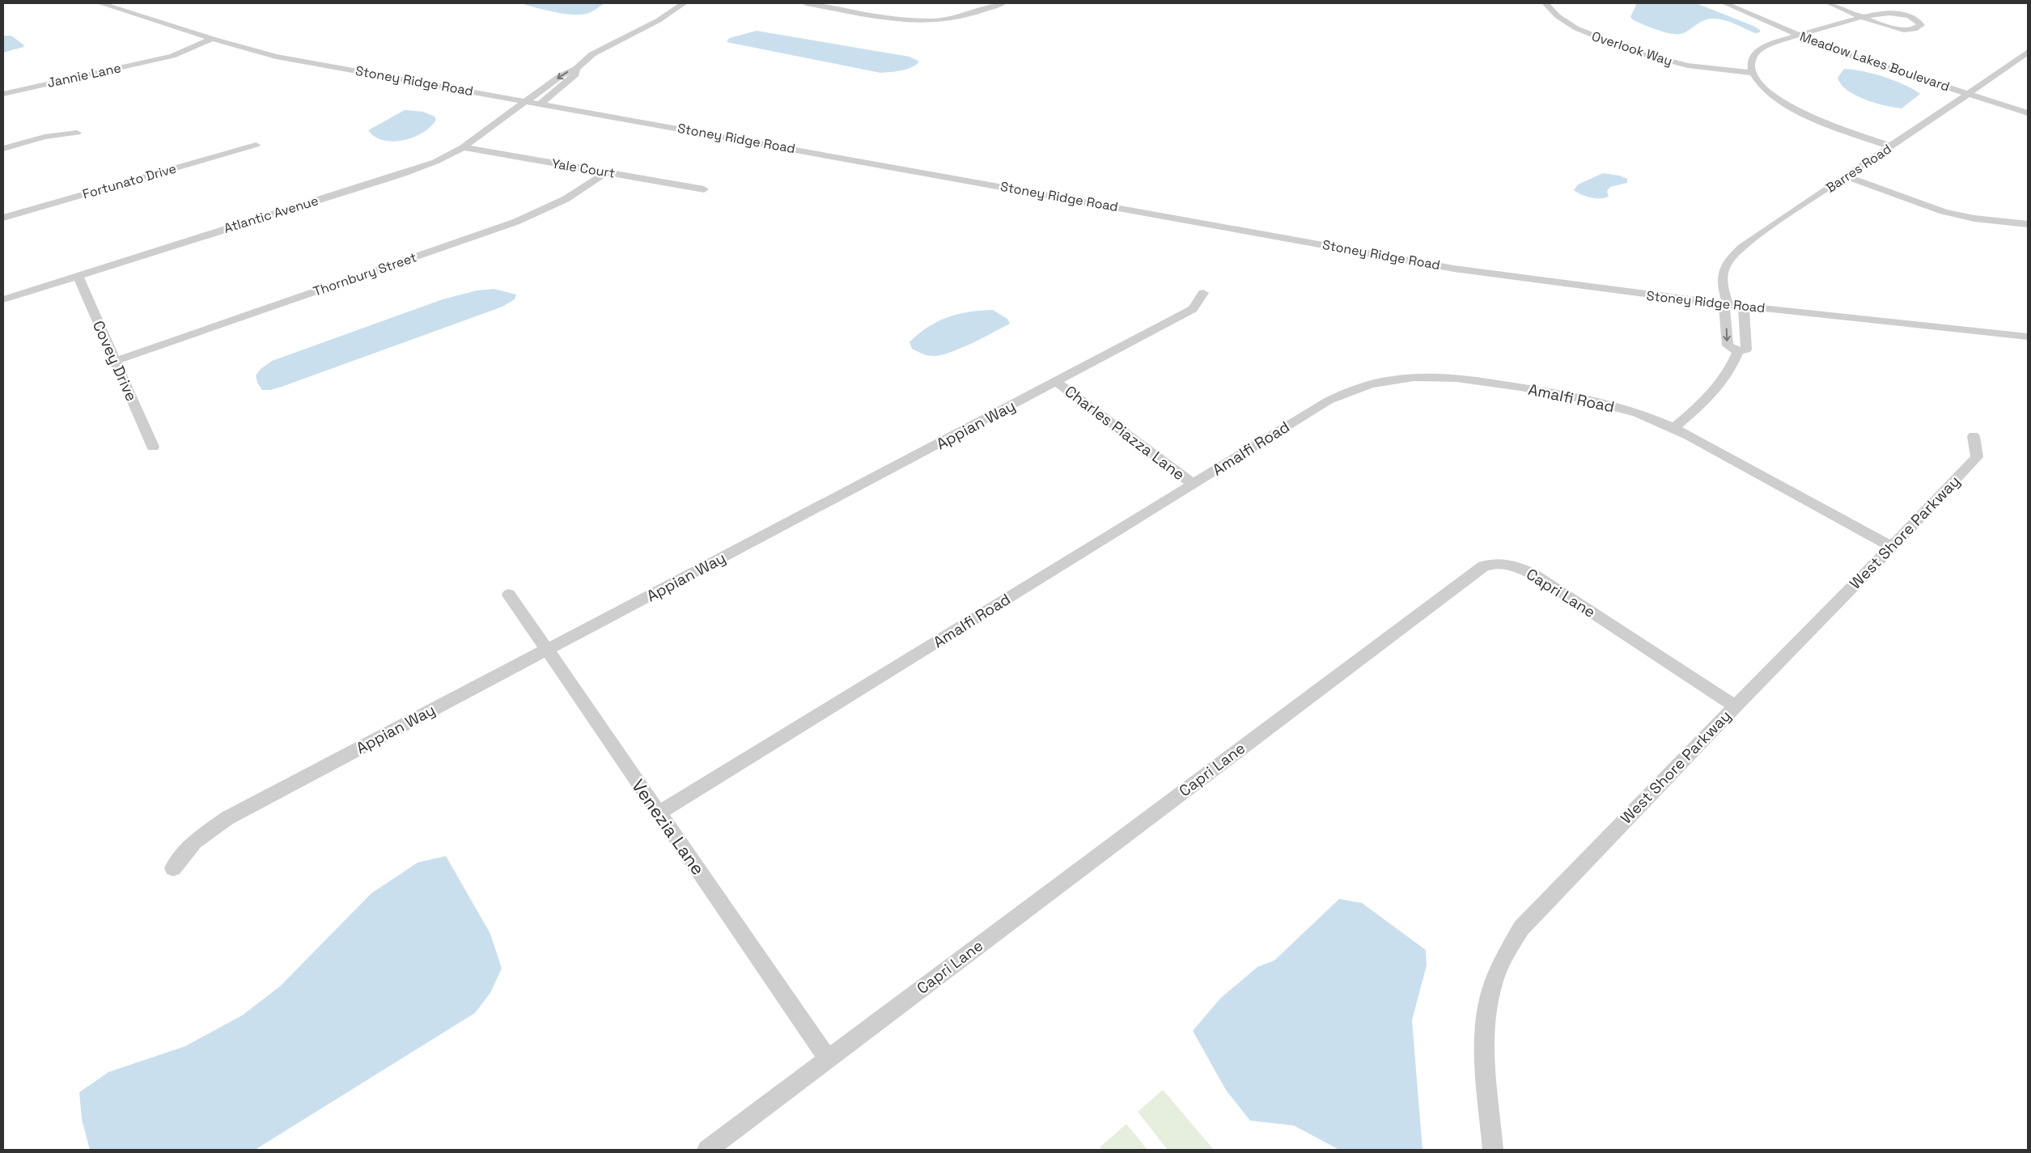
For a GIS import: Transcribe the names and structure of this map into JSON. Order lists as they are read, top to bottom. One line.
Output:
{"streets":{"street":["Overlook Way","Meadow Lakes Boulevard","Jannie Lane","Stoney Ridge Road","Yale Court","Barres Road","Fortunato Drive","Atlantic Avenue","Thornbury Street","Covey Drive","Amalfi Road","Appian Way","Charles Piazza Lane","West Shore Parkway","Capri Lane","Venezia Lane"]},"crossings":[["Meadow Lakes Boulevard","Barres Road"],["Jannie Lane","Stoney Ridge Road"],["Stoney Ridge Road","Barres Road"],["Stoney Ridge Road","Atlantic Avenue"],["Yale Court","Atlantic Avenue"],["Yale Court","Thornbury Street"],["Atlantic Avenue","Covey Drive"],["Thornbury Street","Covey Drive"],["Amalfi Road","Charles Piazza Lane"],["Amalfi Road","West Shore Parkway"],["Amalfi Road","Venezia Lane"],["Appian Way","Charles Piazza Lane"],["Appian Way","Venezia Lane"],["West Shore Parkway","Capri Lane"],["Capri Lane","Venezia Lane"]]}
